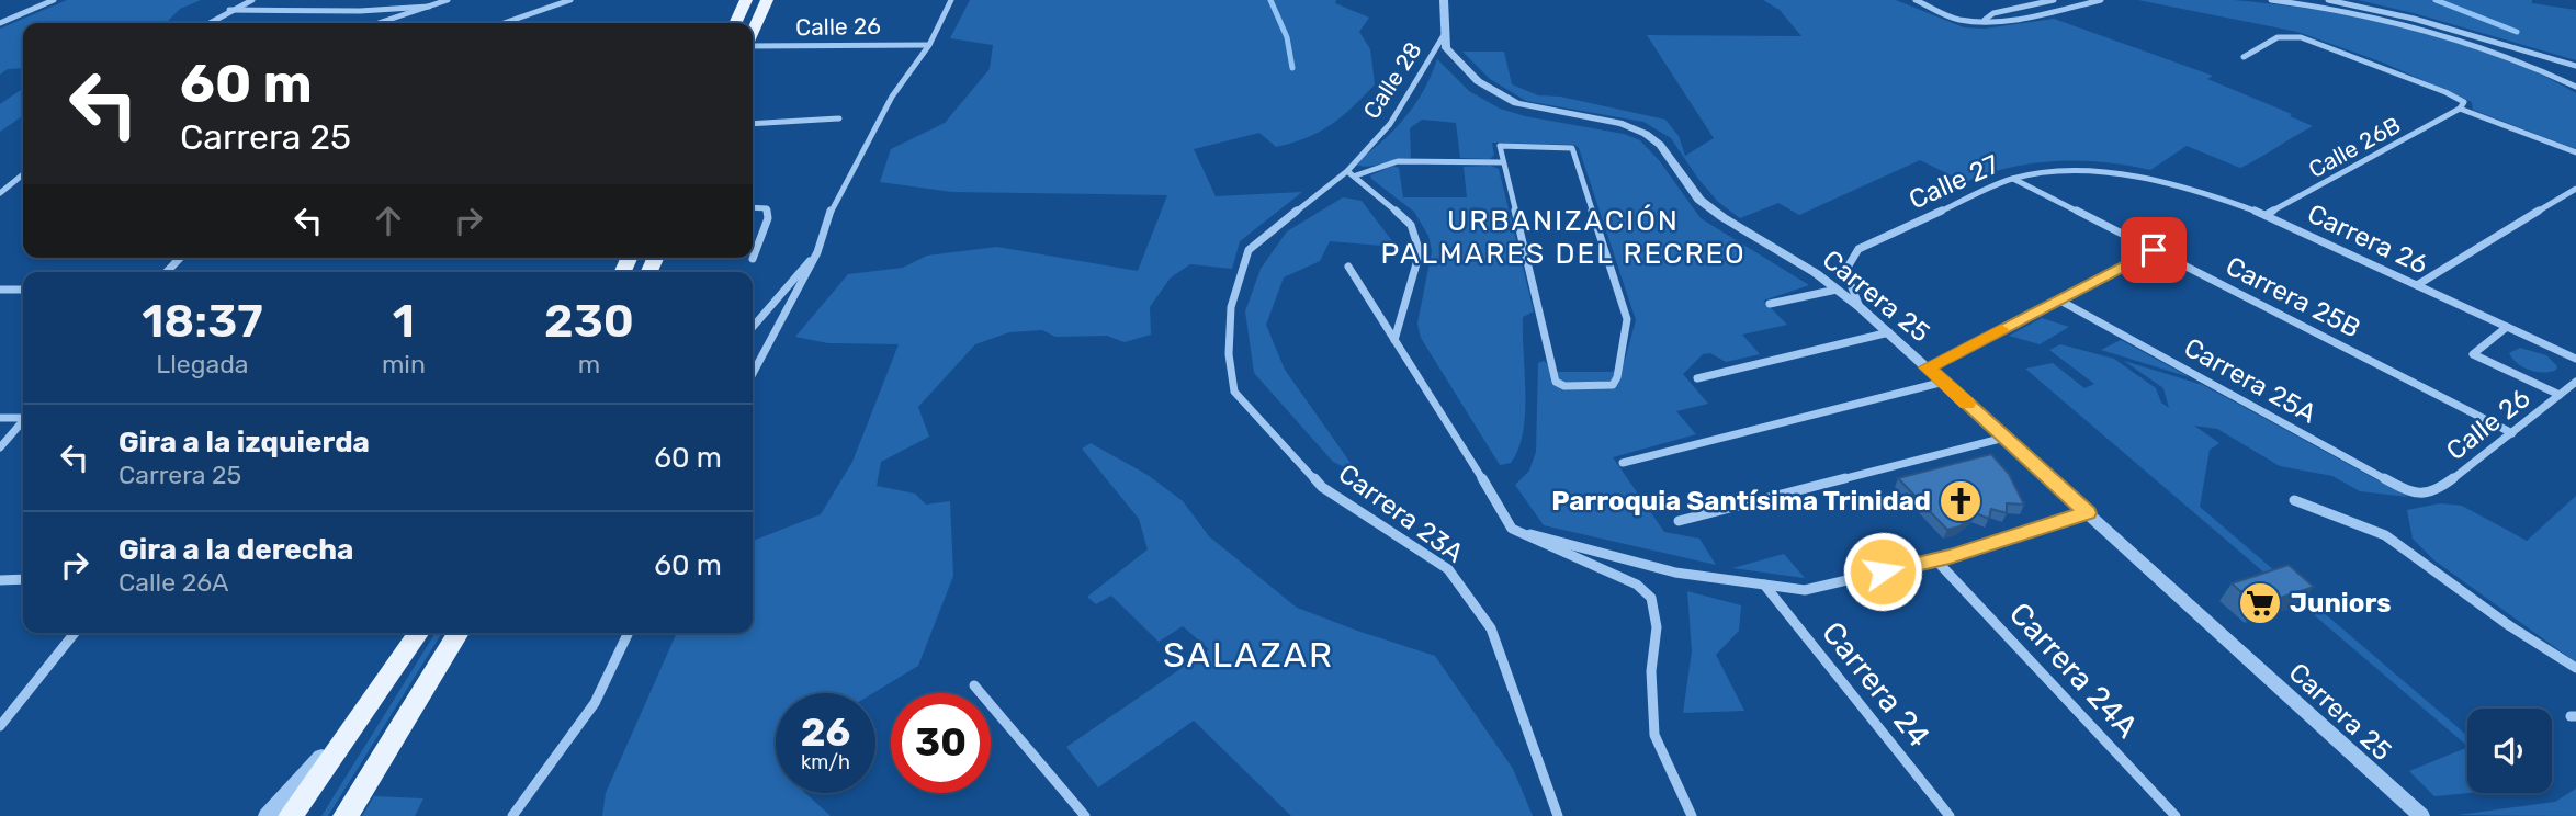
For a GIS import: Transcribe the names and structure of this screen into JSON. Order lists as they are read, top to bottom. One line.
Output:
{"streets":{"street":["Calle 26","Calle 28","Calle 26B","Calle 27","Carrera 26","Carrera 25","Carrera 25B","Carrera 25A","Carrera 23A","Carrera 24A","Carrera 24"]},"crossings":[["Calle 26","Carrera 25B"],["Calle 26","Carrera 25A"],["Calle 28","Carrera 25"],["Calle 28","Carrera 23A"],["Calle 26B","Carrera 26"],["Calle 27","Carrera 26"],["Calle 27","Carrera 25"],["Calle 27","Carrera 25B"]],"districts":["URBANIZACIÓN PALMARES DEL RECREO","SALAZAR"],"places":{"church":["Parroquia Santísima Trinidad"],"supermarket":["Juniors"]},"page":{"turn":["60 m","Carrera 25"],"eta":["18:37","Llegada","1","min","230","m"],"list":[{"name":"Gira a la izquierda","note":"Carrera 25","value":"60 m"},{"name":"Gira a la derecha","note":"Calle 26A","value":"60 m"}],"speed":"26 km/h","limit":"30"}}
